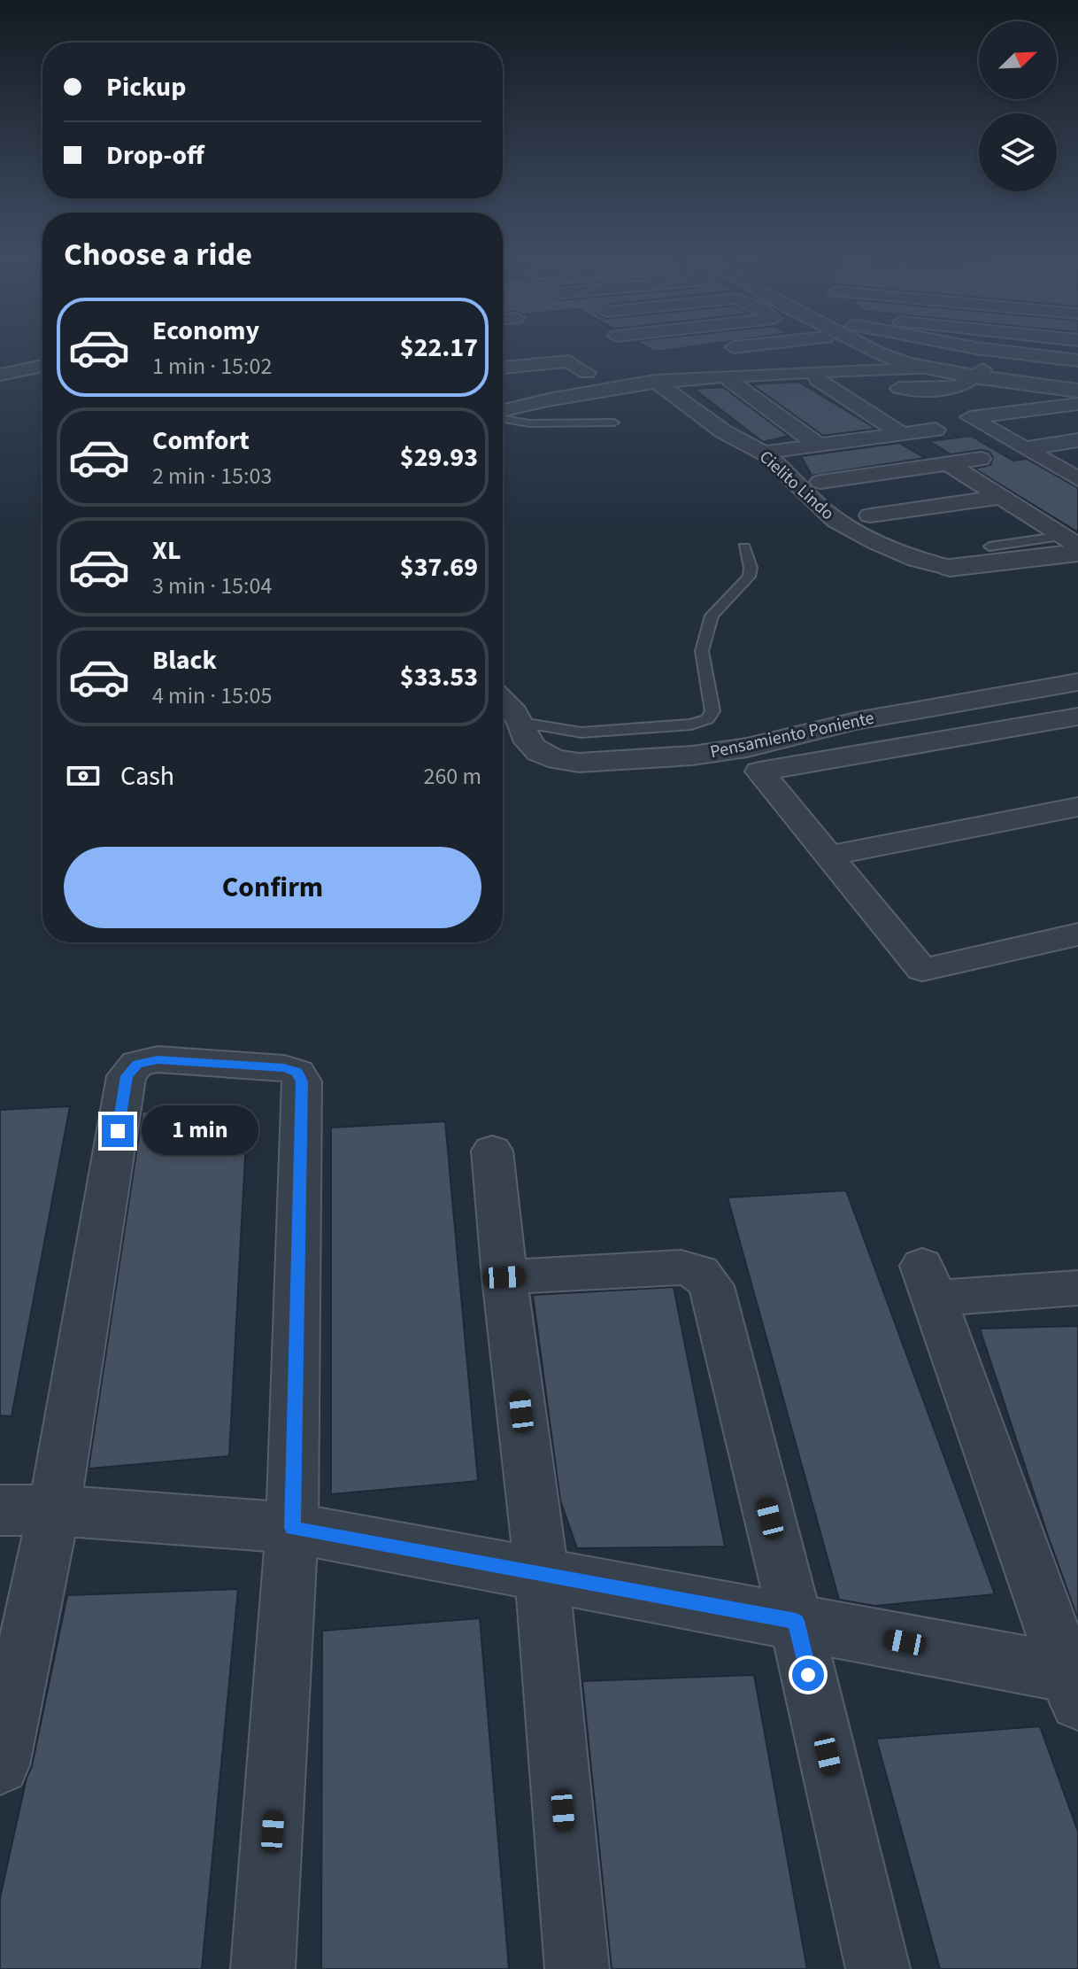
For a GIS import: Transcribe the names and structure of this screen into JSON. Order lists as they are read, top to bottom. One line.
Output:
{"streets":{"street":["Cielito Lindo","Pensamiento Poniente"]},"north":"top right","page":{"banner":["Pickup","Drop-off"],"heading":"Choose a ride","list":[{"name":"Economy","note":"1 min · 15:02","value":"$22.17"},{"name":"Comfort","note":"2 min · 15:03","value":"$29.93"},{"name":"XL","note":"3 min · 15:04","value":"$37.69"},{"name":"Black","note":"4 min · 15:05","value":"$33.53"}],"pay":["Cash","260 m"],"buttons":"Confirm","bubble":"1 min"}}
